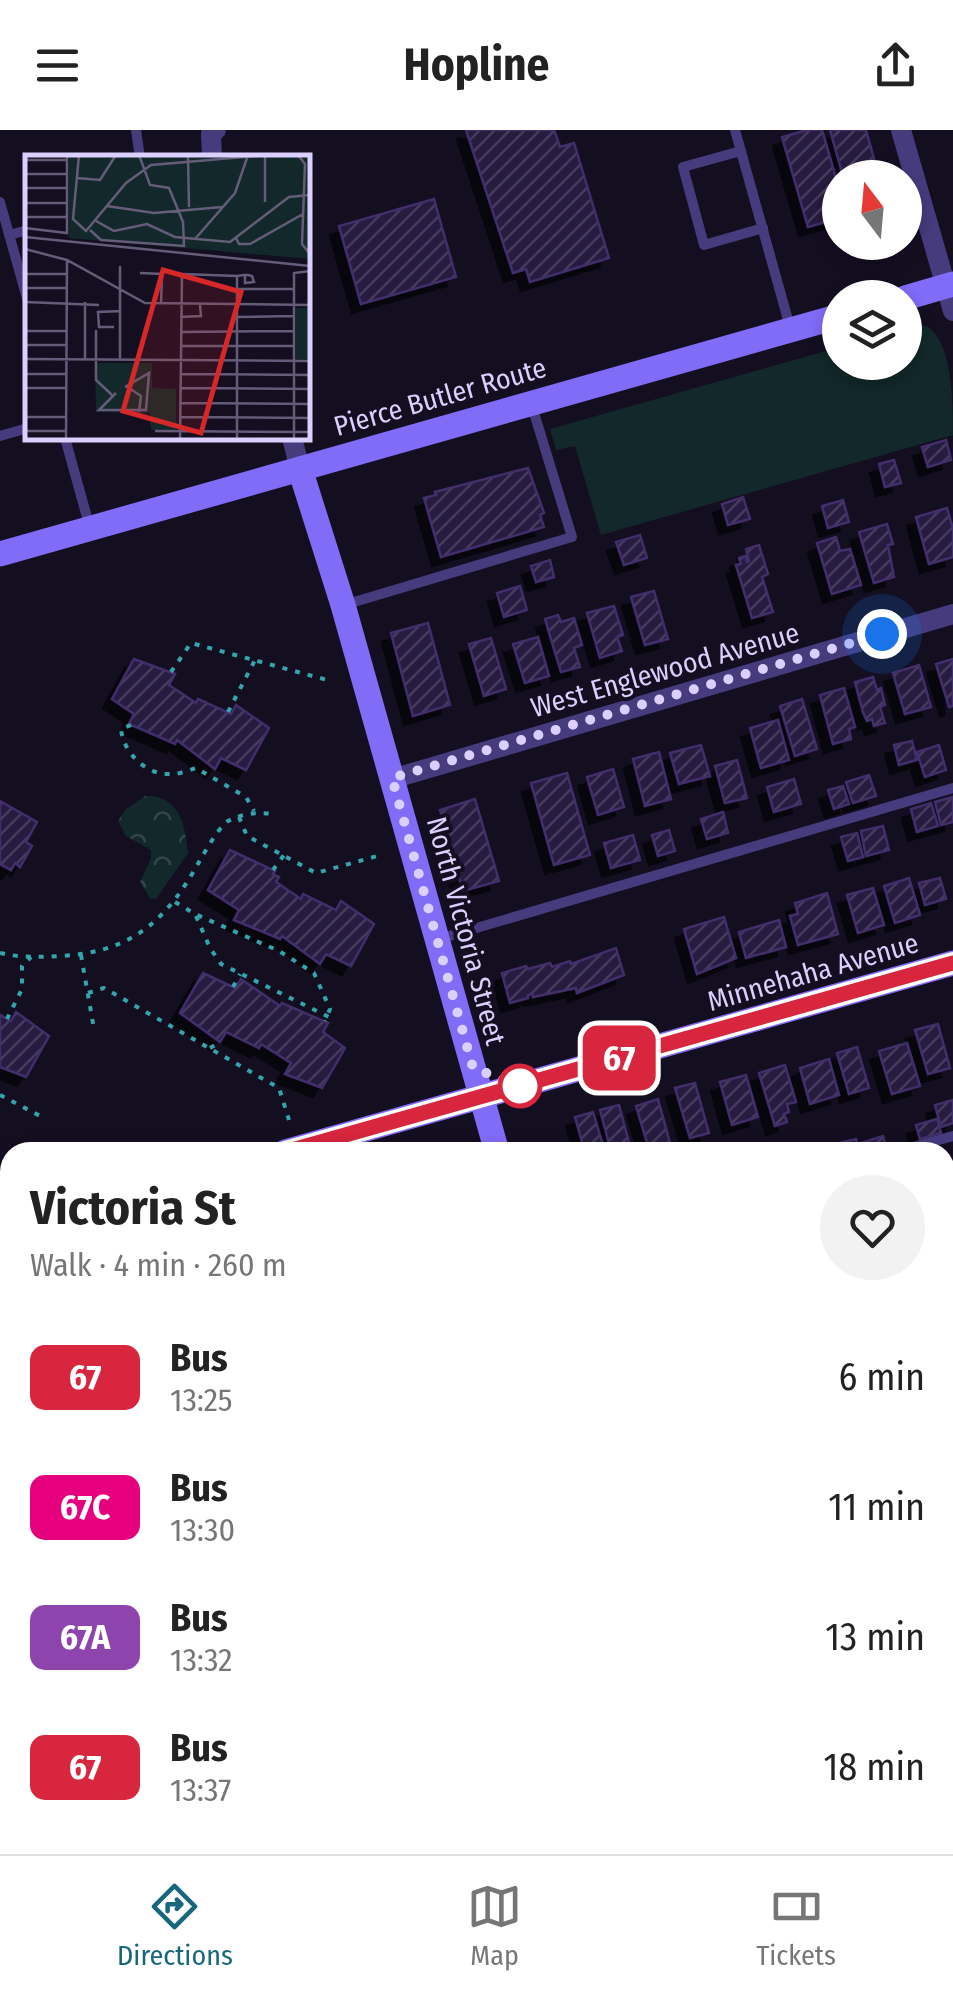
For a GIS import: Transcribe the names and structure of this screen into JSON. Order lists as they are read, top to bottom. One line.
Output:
{"streets":{"street":["Pierce Butler Route","West Englewood Avenue","North Victoria Street","Minnehaha Avenue"]},"crossings":[["Pierce Butler Route","North Victoria Street"],["West Englewood Avenue","North Victoria Street"],["North Victoria Street","Minnehaha Avenue"]],"lines":["bus line 67"],"north":"top","page":{"header":"Hopline","on_map":"67","heading":["Victoria St","Walk · 4 min · 260 m"],"list":[{"mark":"67","name":"Bus","note":"13:25","value":"6 min"},{"mark":"67C","name":"Bus","note":"13:30","value":"11 min"},{"mark":"67A","name":"Bus","note":"13:32","value":"13 min"},{"mark":"67","name":"Bus","note":"13:37","value":"18 min"}],"tabs":["Directions","Map","Tickets"]}}
